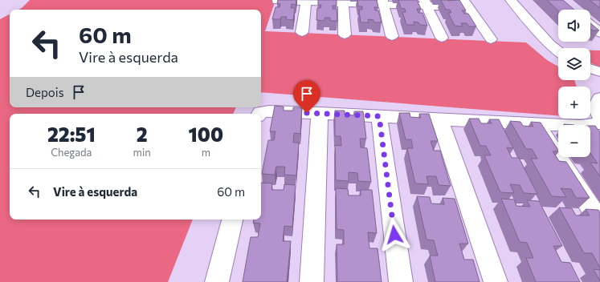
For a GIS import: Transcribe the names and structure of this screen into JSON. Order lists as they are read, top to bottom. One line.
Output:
{"page":{"map_buttons":["+","−"],"turn":["60 m","Vire à esquerda"],"then":"Depois","eta":["22:51","Chegada","2","min","100","m"],"list":[{"name":"Vire à esquerda","value":"60 m"}]}}
